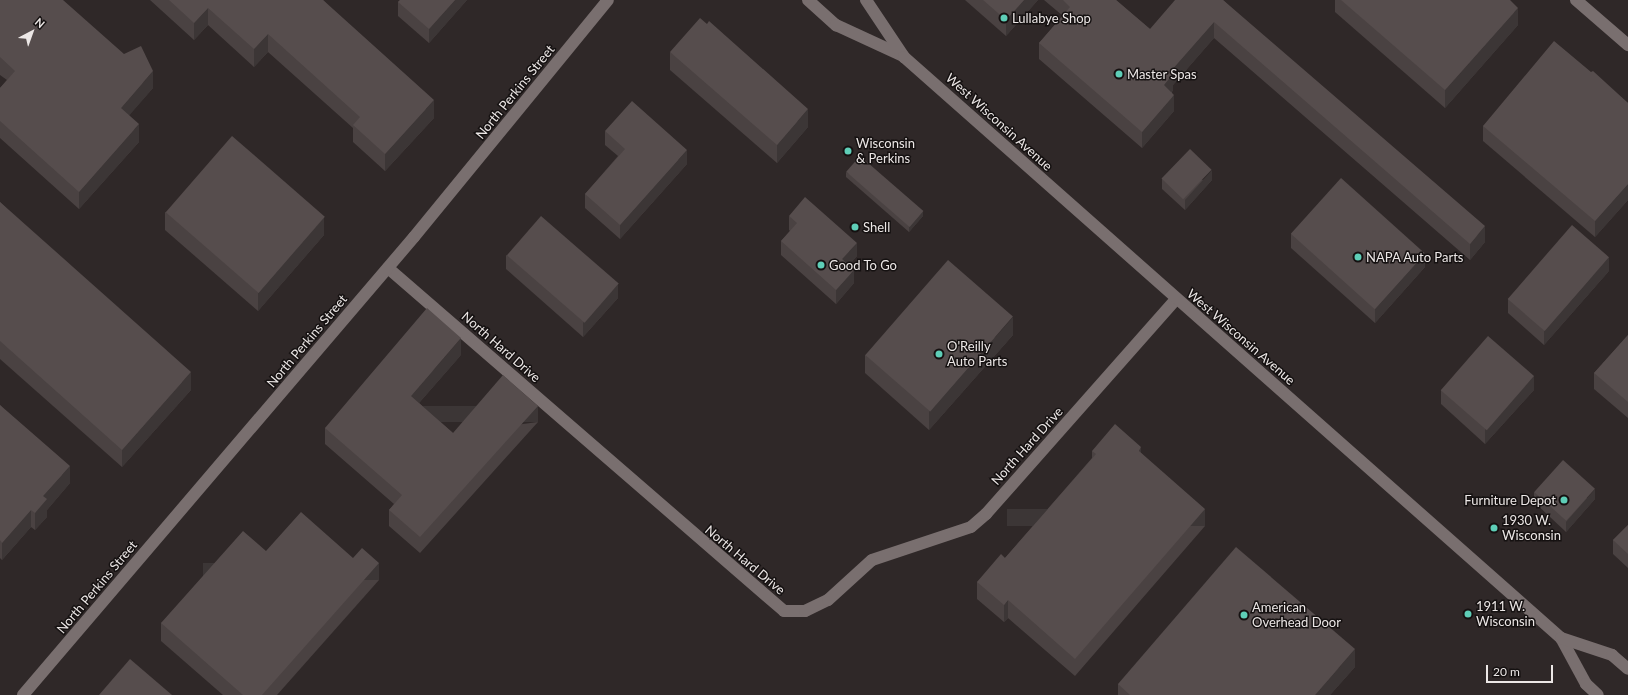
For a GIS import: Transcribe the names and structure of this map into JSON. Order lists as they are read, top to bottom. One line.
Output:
{"streets":{"street":["North Perkins Street","West Wisconsin Avenue","North Hard Drive"]},"crossings":[["North Perkins Street","North Hard Drive"],["West Wisconsin Avenue","North Hard Drive"]],"places":["Lullabye Shop","Master Spas","Wisconsin & Perkins","Shell","NAPA Auto Parts","Good To Go","O'Reilly Auto Parts","Furniture Depot","1930 W. Wisconsin","1911 W. Wisconsin","American Overhead Door"],"scale_bar":"20 m","north":"top right"}
